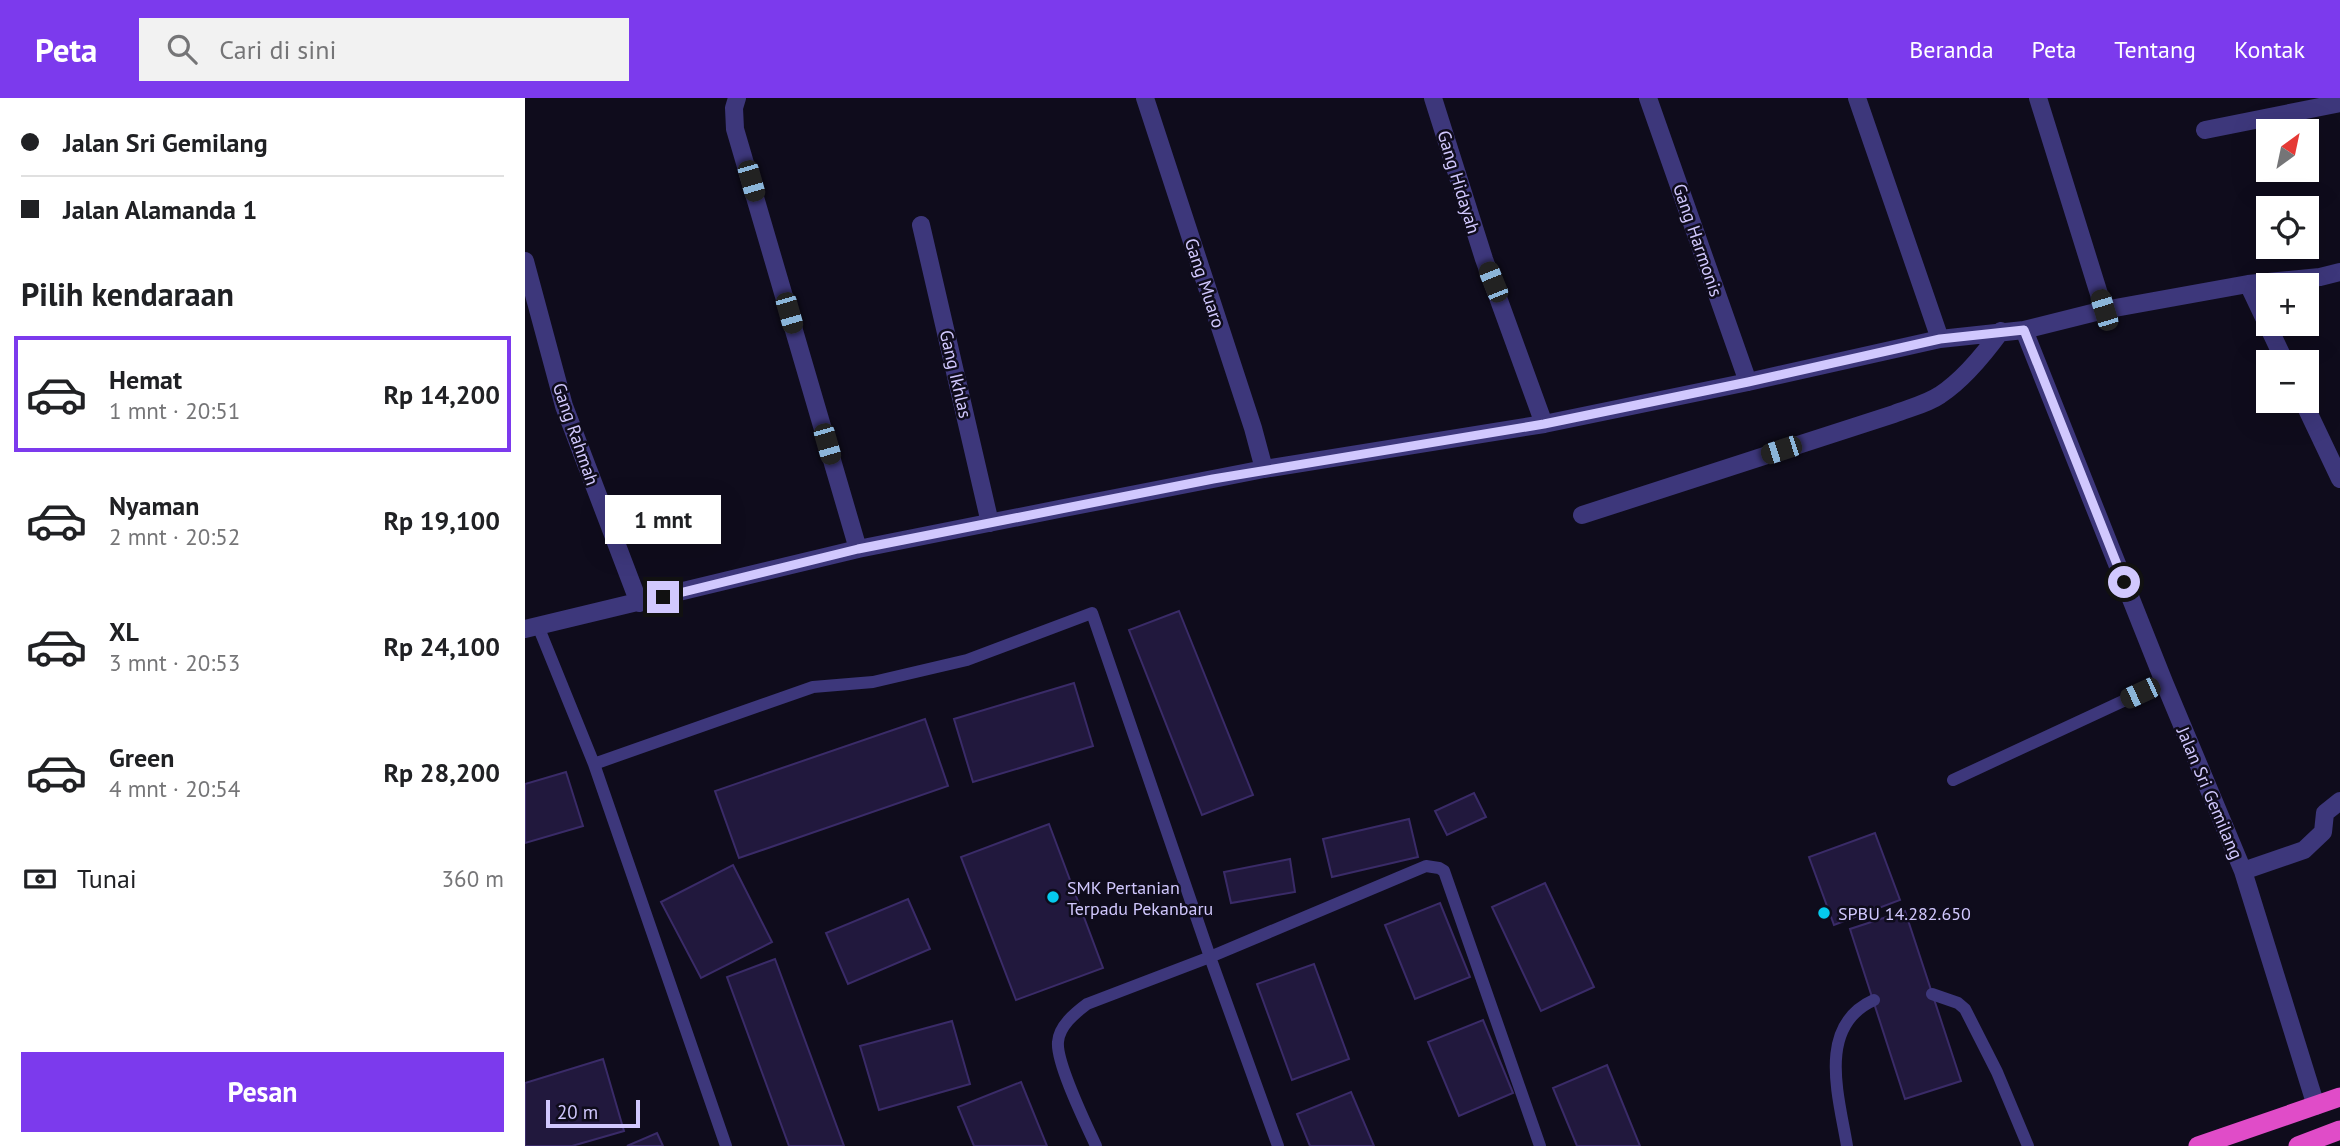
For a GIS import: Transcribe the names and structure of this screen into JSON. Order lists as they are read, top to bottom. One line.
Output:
{"streets":{"street":["Gang Hidayah","Gang Harmonis","Gang Muaro","Gang Ikhlas","Gang Rahmah","Jalan Sri Gemilang"]},"places":["SMK Pertanian Terpadu Pekanbaru","SPBU 14.282.650"],"scale_bar":"20 m","north":"top right","page":{"header":"Peta","search":"Cari di sini","nav":["Beranda","Peta","Tentang","Kontak"],"banner":["Jalan Sri Gemilang","Jalan Alamanda 1"],"map_buttons":["+","−"],"heading":"Pilih kendaraan","list":[{"name":"Hemat","note":"1 mnt · 20:51","value":"Rp 14,200"},{"name":"Nyaman","note":"2 mnt · 20:52","value":"Rp 19,100"},{"name":"XL","note":"3 mnt · 20:53","value":"Rp 24,100"},{"name":"Green","note":"4 mnt · 20:54","value":"Rp 28,200"}],"bubble":"1 mnt","pay":["Tunai","360 m"],"buttons":"Pesan","scale":"20 m"}}
